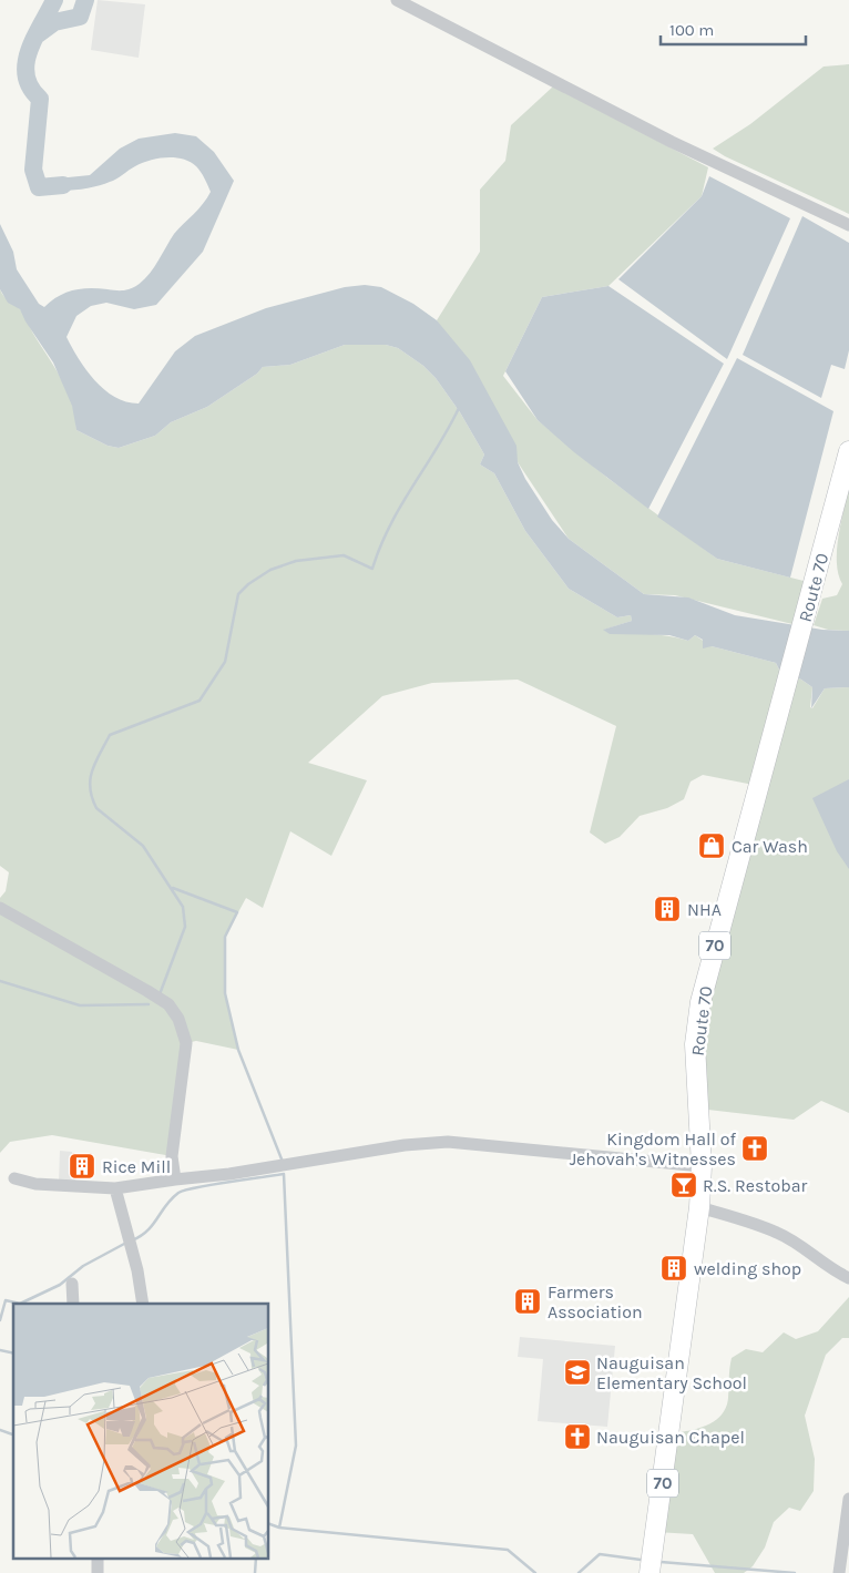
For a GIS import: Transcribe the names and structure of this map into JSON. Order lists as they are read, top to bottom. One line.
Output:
{"streets":{"highway":["Route 70","70"]},"places":{"shop":["Car Wash"],"building":["NHA","Rice Mill","welding shop","Farmers Association"],"church":["Kingdom Hall of Jehovah's Witnesses","Nauguisan Chapel"],"bar":["R.S. Restobar"],"school or university":["Nauguisan Elementary School"]},"scale_bar":"100 m"}
